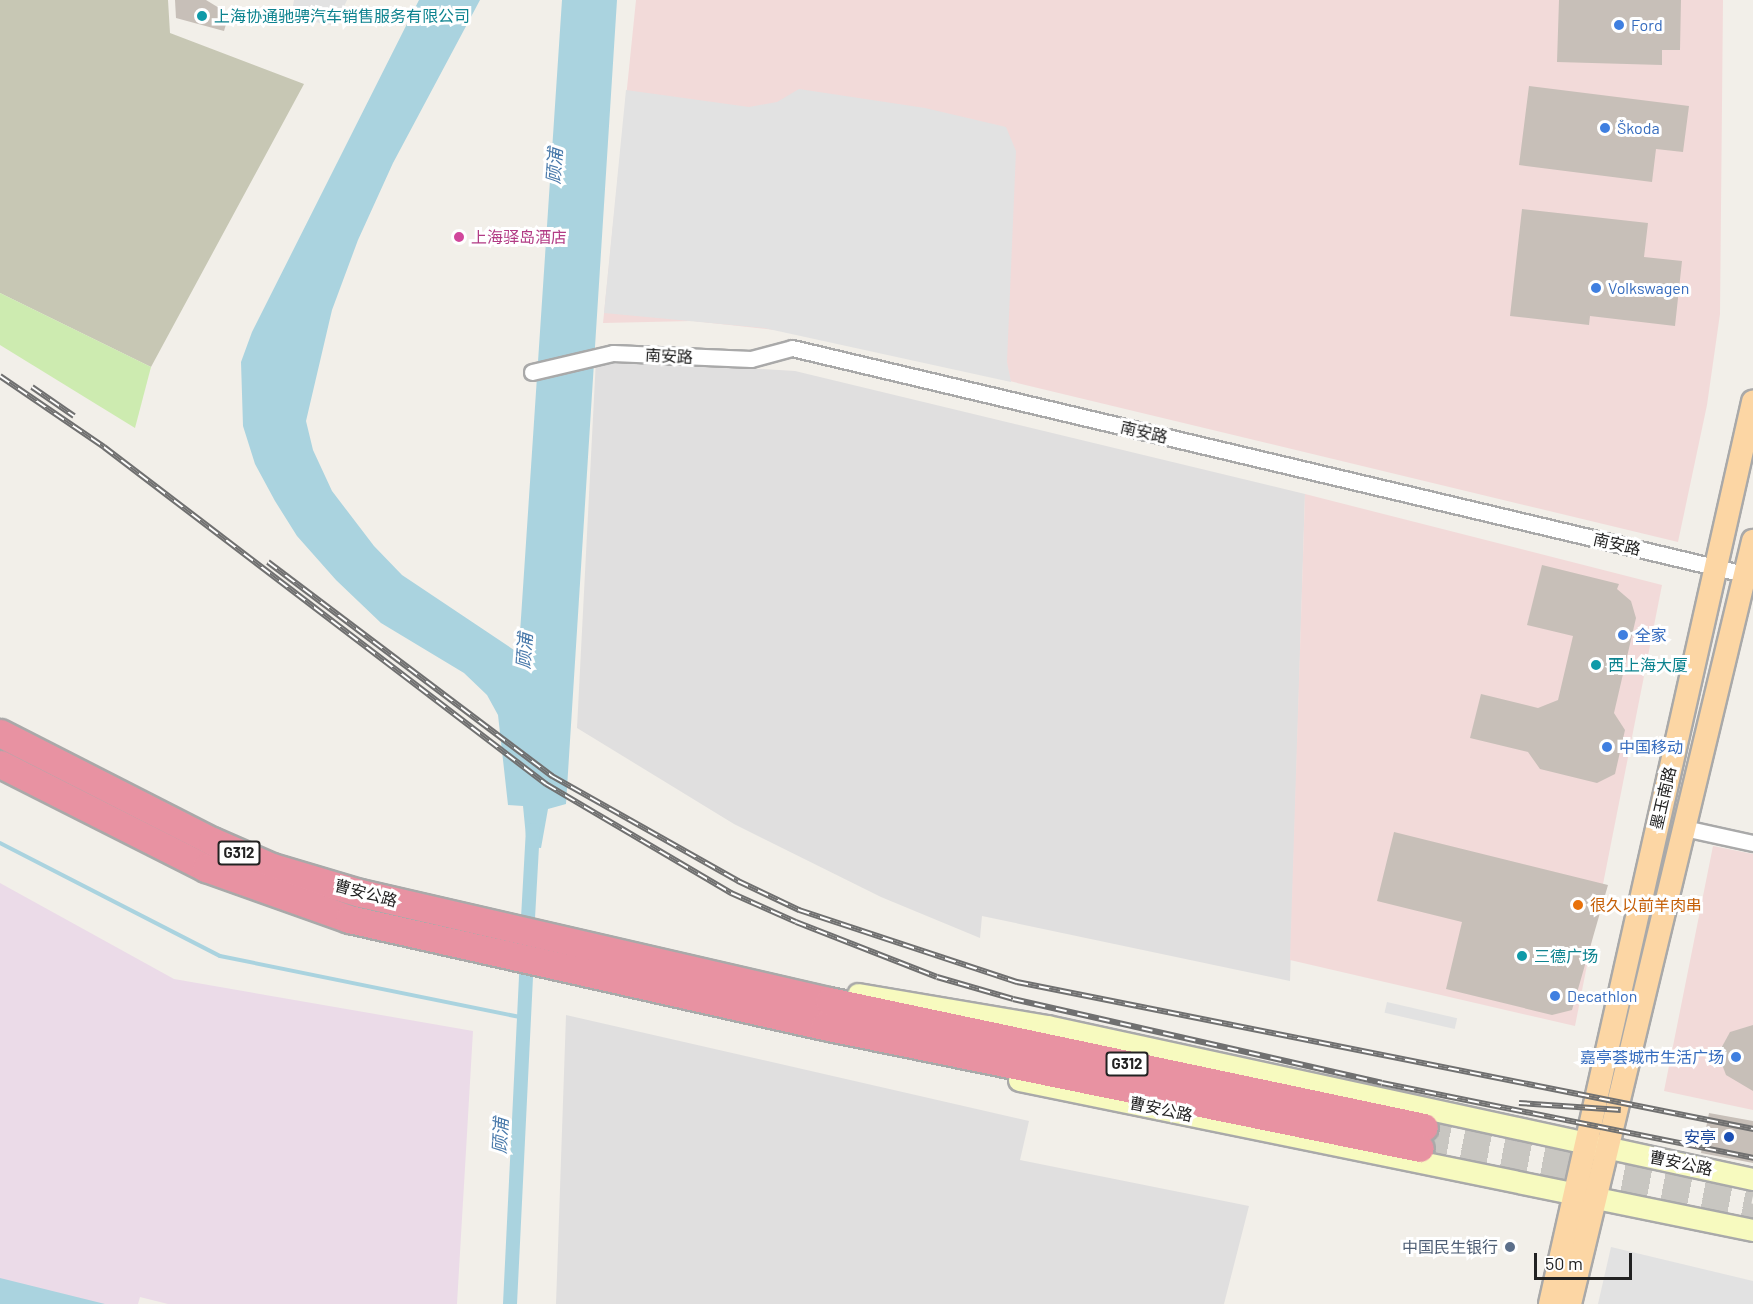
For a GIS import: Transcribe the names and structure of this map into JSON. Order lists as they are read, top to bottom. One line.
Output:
{"streets":{"highway":["G312","曹安公路"],"main road":["墨玉南路"],"street":["南安路"]},"crossings":[["南安路","墨玉南路"],["墨玉南路","曹安公路"]],"water":["顾浦"],"places":["上海协通驰骋汽车销售服务有限公司","Ford","Škoda","上海驿岛酒店","Volkswagen","全家","西上海大厦","中国移动","很久以前羊肉串","三德广场","Decathlon","嘉亭荟城市生活广场","安亭","中国民生银行"],"scale_bar":"50 m"}
